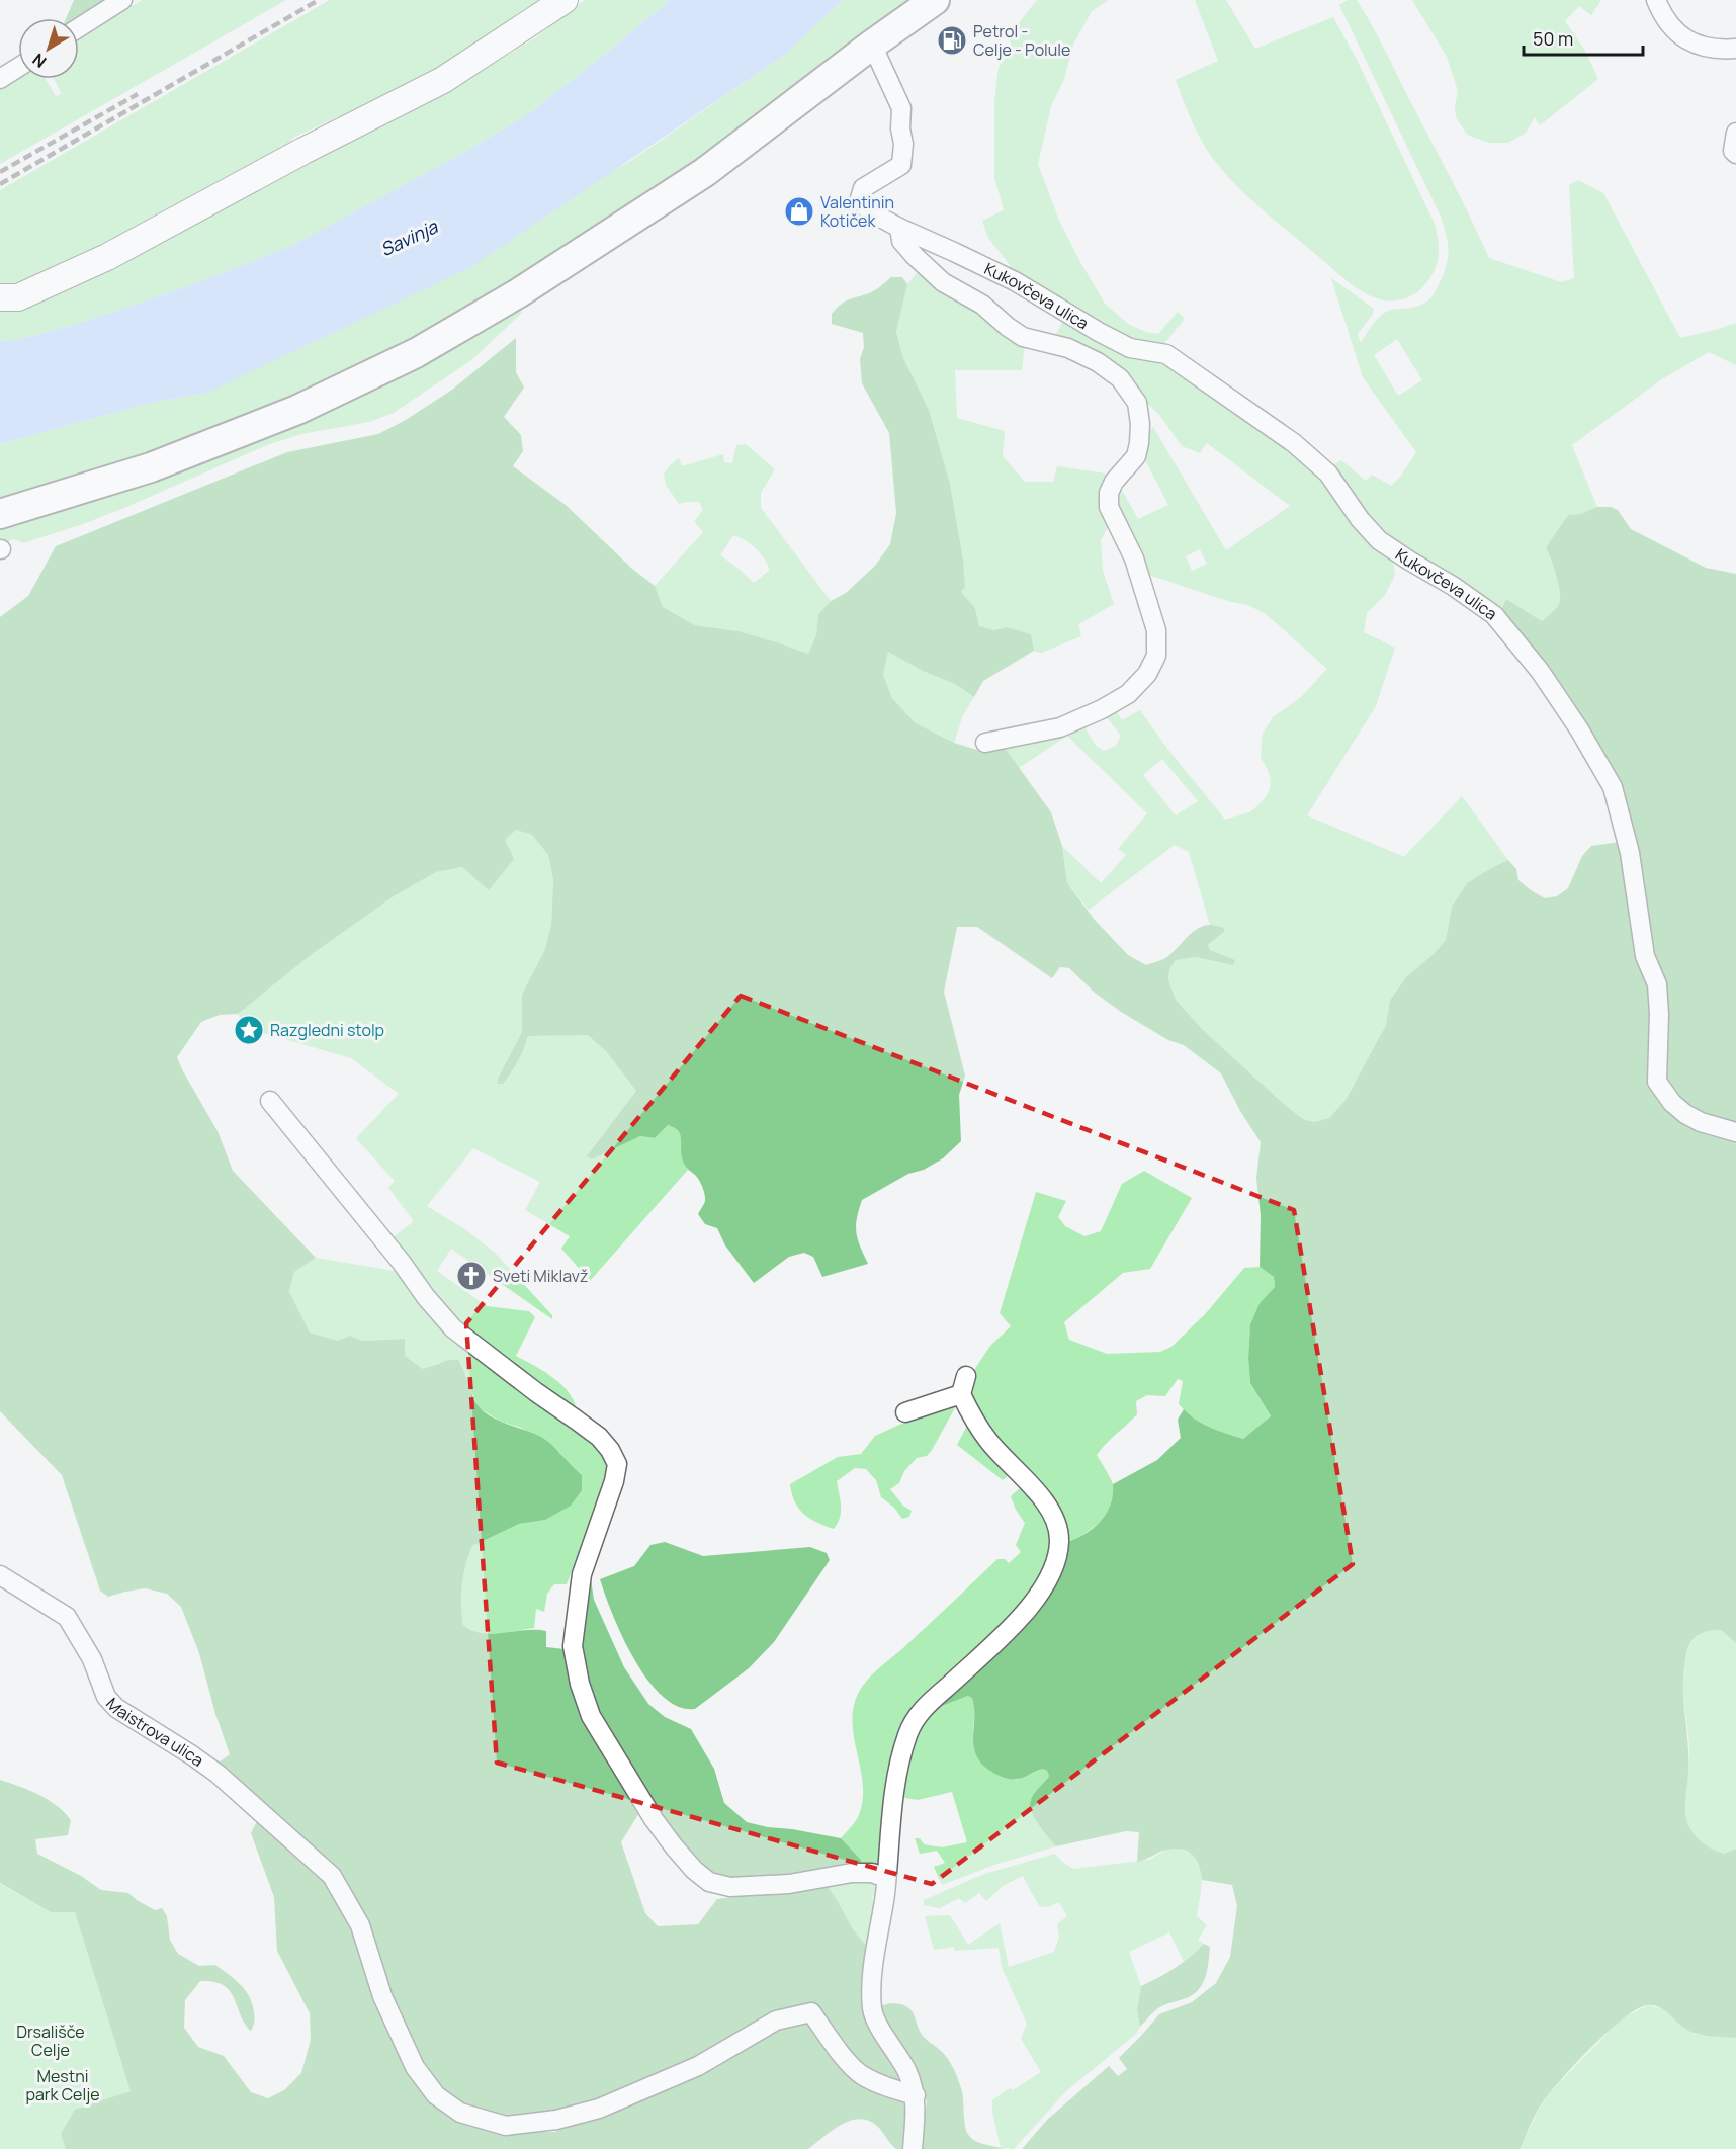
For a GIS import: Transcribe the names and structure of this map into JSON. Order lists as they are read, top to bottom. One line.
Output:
{"streets":{"street":["Kukovčeva ulica","Maistrova ulica"]},"water":["Savinja"],"parks":["Drsališče Celje","Mestni park Celje"],"places":{"fuel station":["Petrol - Celje - Polule"],"shop":["Valentinin Kotiček"],"place":["Razgledni stolp"],"church":["Sveti Miklavž"]},"scale_bar":"50 m","north":"bottom left"}
